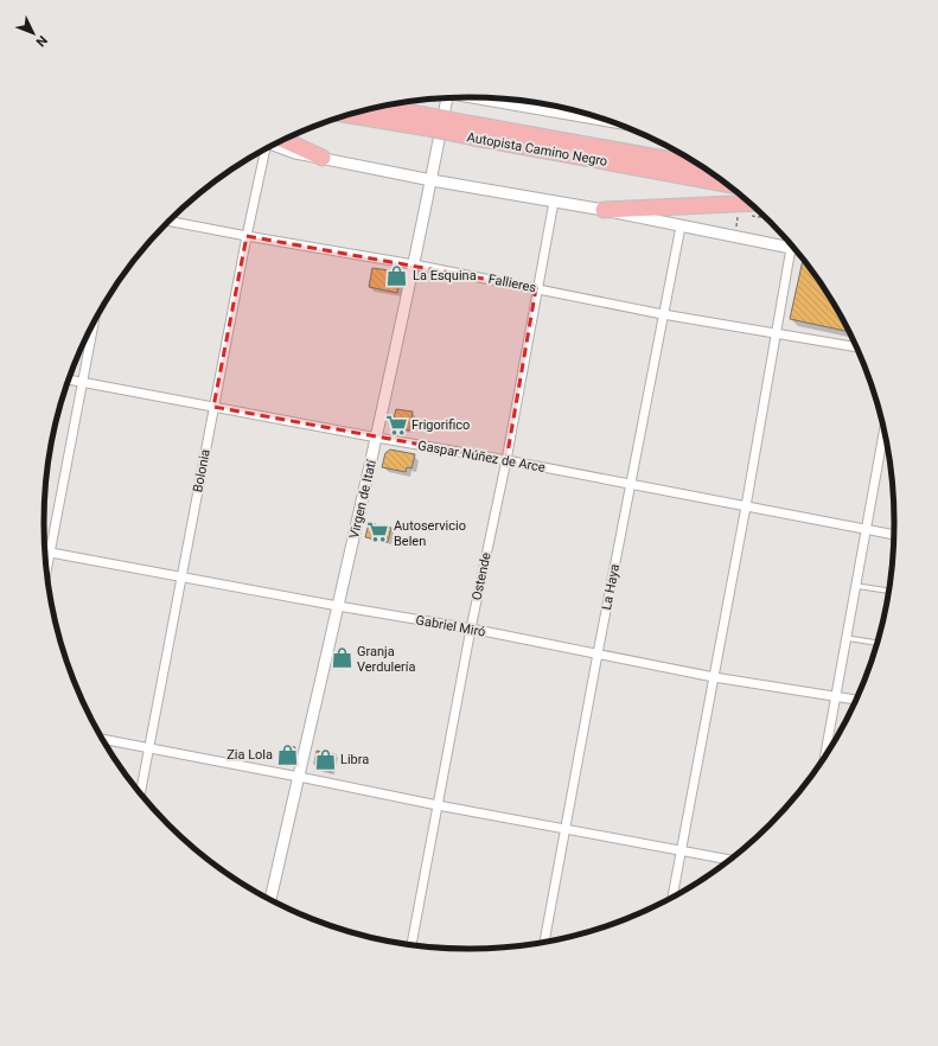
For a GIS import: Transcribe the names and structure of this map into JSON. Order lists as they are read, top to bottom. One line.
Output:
{"streets":{"highway":["Autopista Camino Negro"],"street":["Fallieres","Gaspar Núñez de Arce","Bolonia","Virgen de Itatí","Ostende","La Haya","Gabriel Miró"]},"crossings":[["Fallieres","Bolonia"],["Fallieres","Virgen de Itatí"],["Fallieres","Ostende"],["Fallieres","La Haya"],["Gaspar Núñez de Arce","Bolonia"],["Gaspar Núñez de Arce","Virgen de Itatí"],["Gaspar Núñez de Arce","Ostende"],["Gaspar Núñez de Arce","La Haya"],["Bolonia","Gabriel Miró"],["Virgen de Itatí","Gabriel Miró"],["Ostende","Gabriel Miró"],["La Haya","Gabriel Miró"]],"places":{"shop":["La Esquina","Granja Verdulería","Zia Lola","Libra"],"supermarket":["Frigorifico","Autoservicio Belen"]},"north":"bottom right"}
